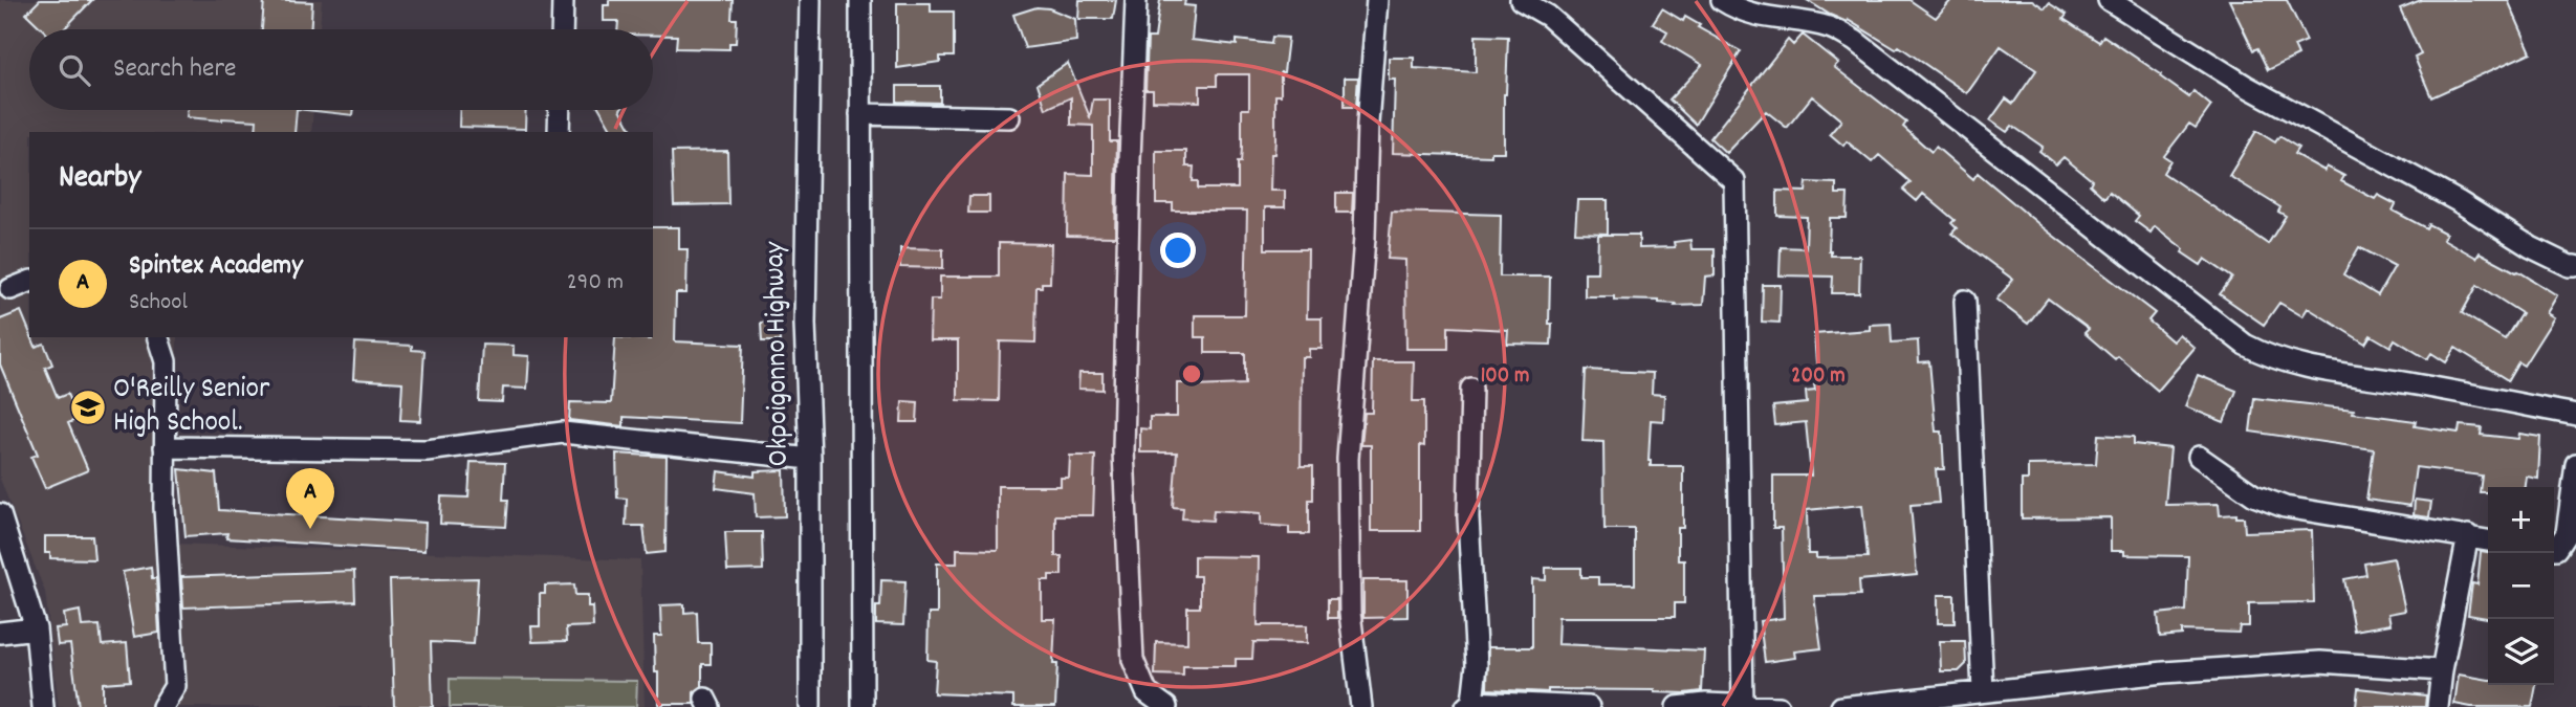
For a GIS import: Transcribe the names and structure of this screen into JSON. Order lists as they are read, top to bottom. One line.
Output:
{"streets":{"street":["Okpoigonno Highway"]},"places":{"school or university":["O'Reilly Senior High School."]},"page":{"search":"Search here","heading":"Nearby","list":[{"mark":"A","name":"Spintex Academy","note":"School","value":"290 m"}],"pins":"A","map_buttons":["+","−"]},"rings":["100 m","200 m"]}
